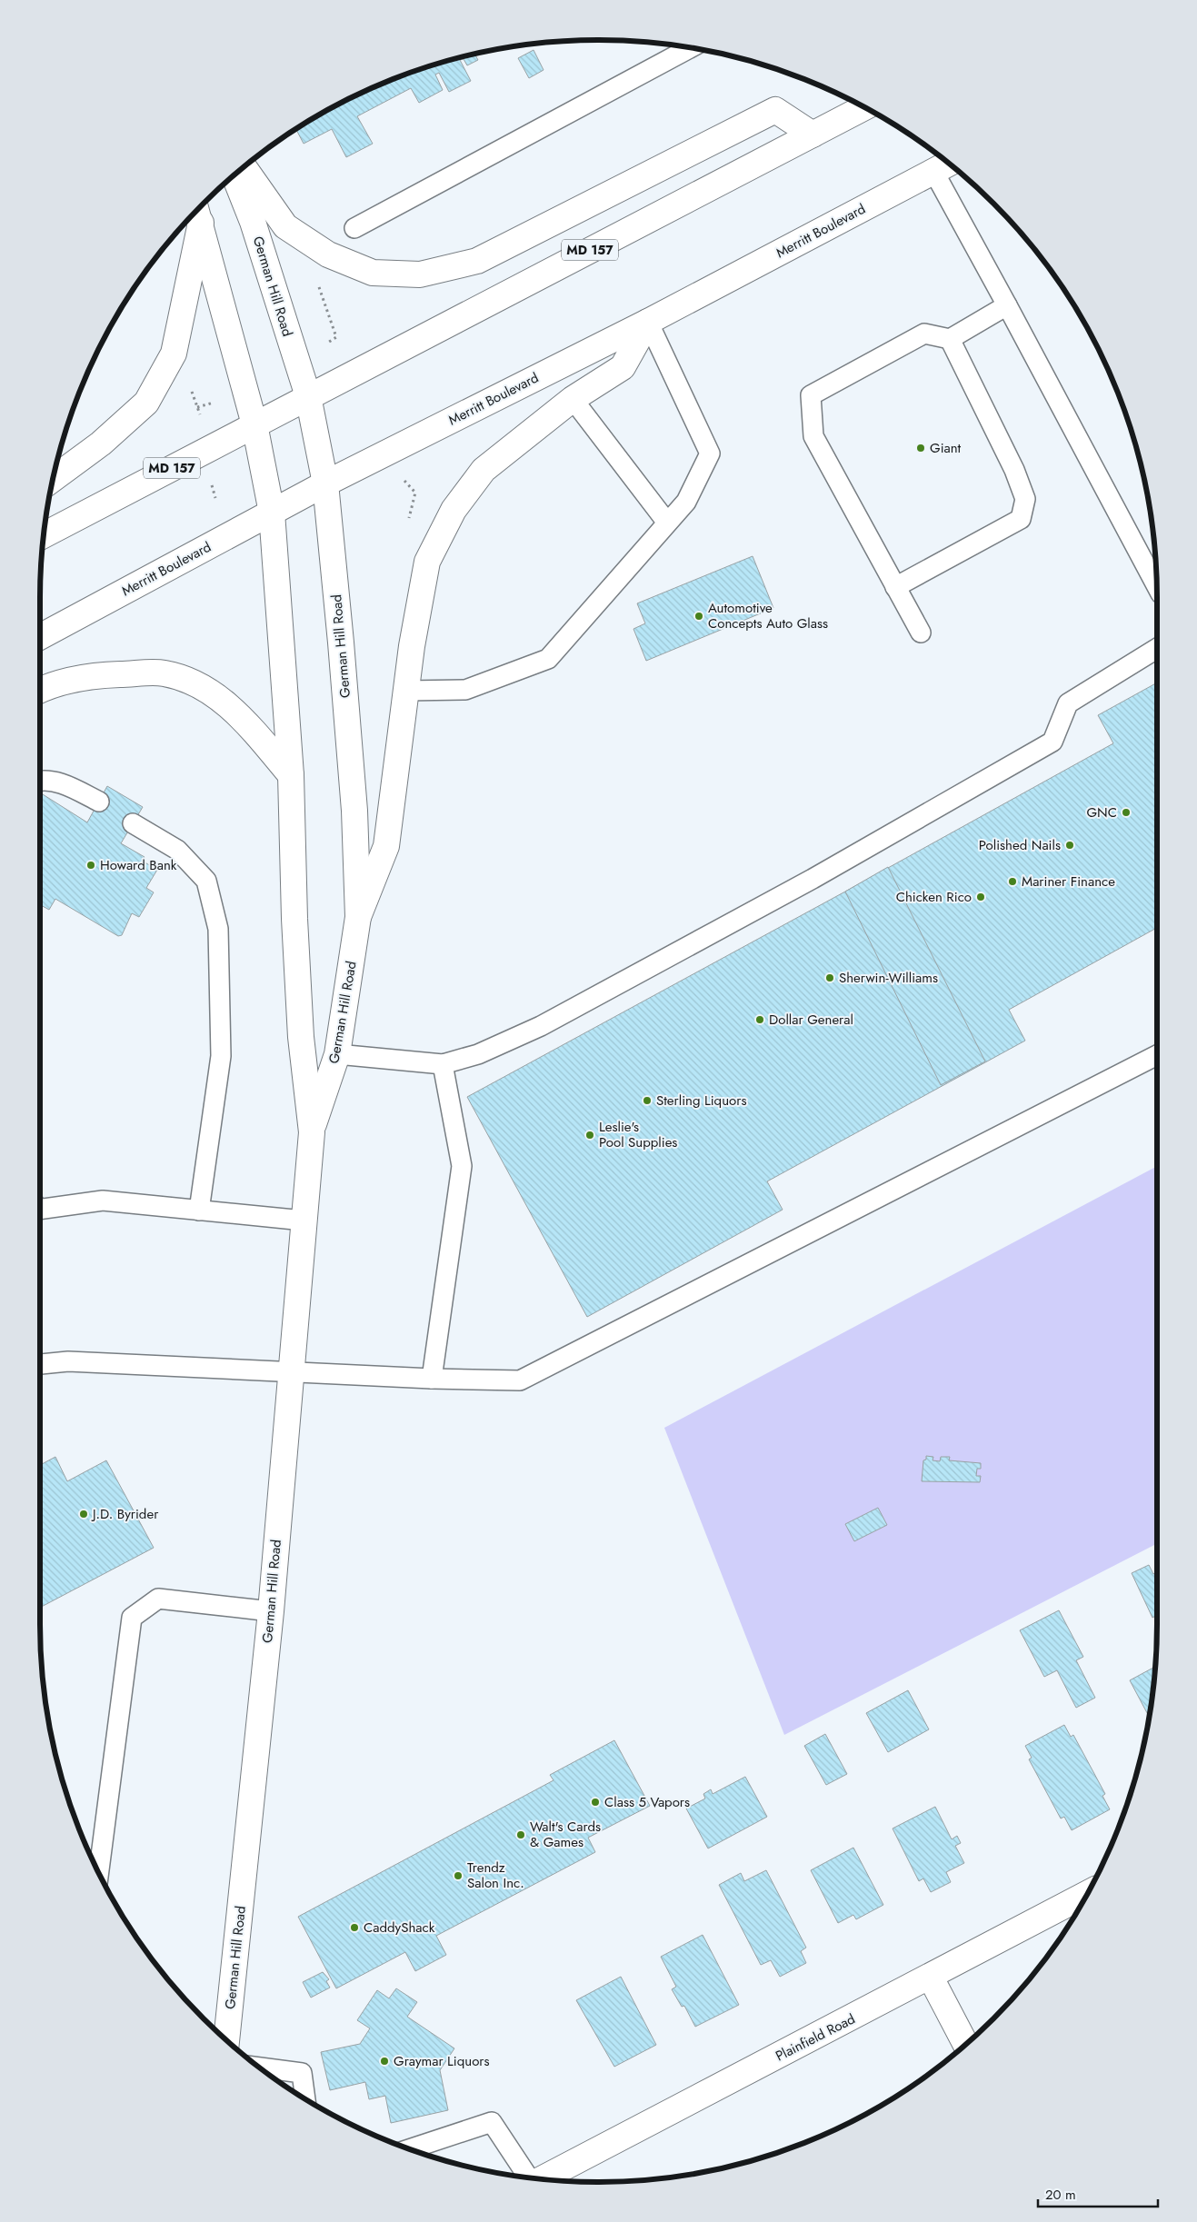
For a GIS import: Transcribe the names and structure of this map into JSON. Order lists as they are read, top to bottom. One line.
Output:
{"streets":{"main road":["Merritt Boulevard","MD 157","German Hill Road","Plainfield Road"]},"crossings":[["Merritt Boulevard","German Hill Road"],["MD 157","German Hill Road"]],"places":["Giant","Automotive Concepts Auto Glass","GNC","Polished Nails","Howard Bank","Mariner Finance","Chicken Rico","Sherwin-Williams","Dollar General","Sterling Liquors","Leslie's Pool Supplies","J.D. Byrider","Class 5 Vapors","Walt's Cards & Games","Trendz Salon Inc.","CaddyShack","Graymar Liquors"],"scale_bar":"20 m"}
